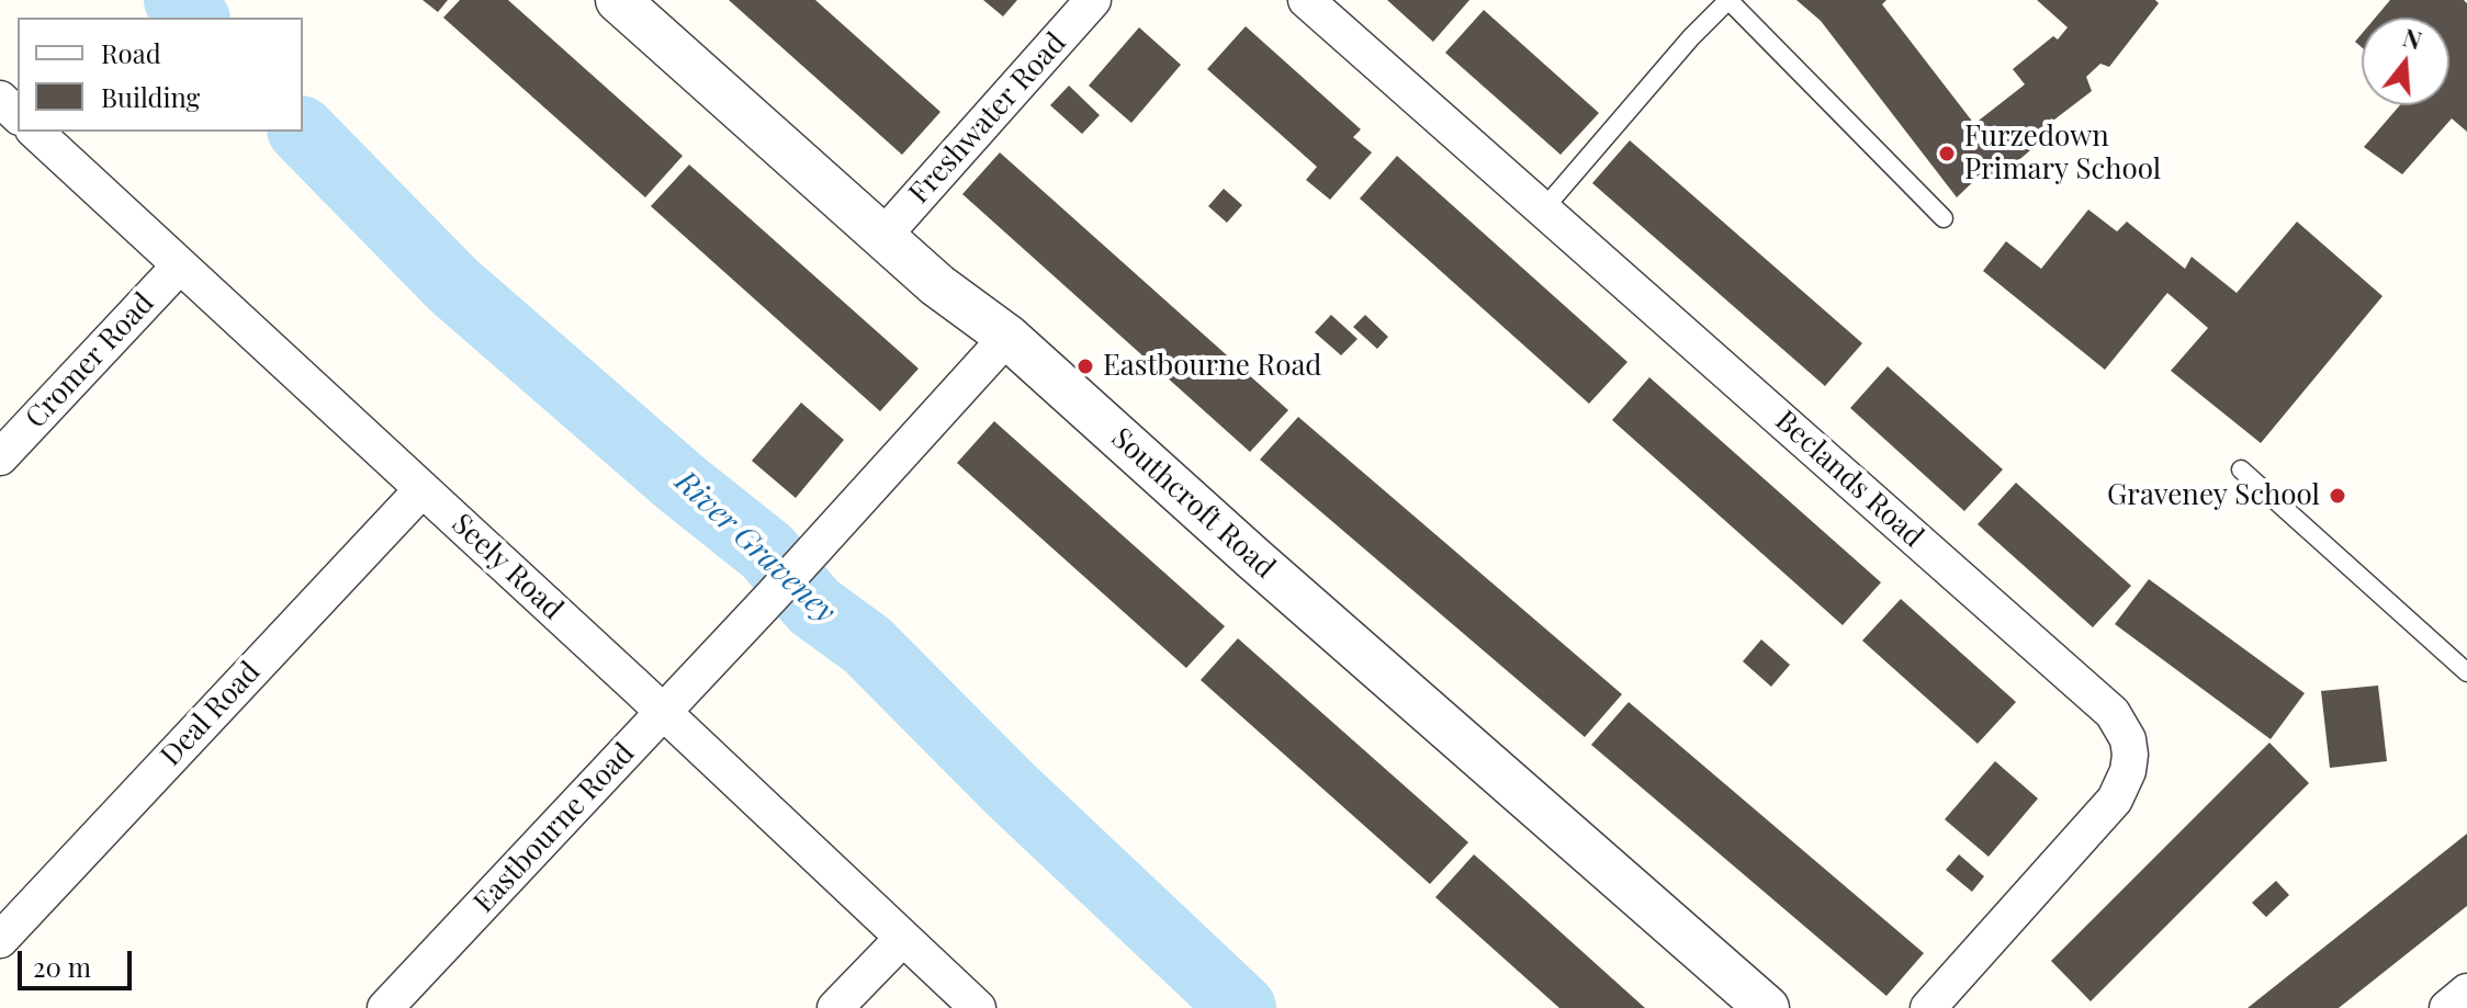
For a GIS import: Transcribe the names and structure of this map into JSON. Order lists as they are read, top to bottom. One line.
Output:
{"streets":{"street":["Freshwater Road","Cromer Road","Beclands Road","Southcroft Road","Seely Road","Deal Road","Eastbourne Road"]},"crossings":[["Freshwater Road","Southcroft Road"],["Cromer Road","Seely Road"],["Southcroft Road","Eastbourne Road"],["Seely Road","Deal Road"],["Seely Road","Eastbourne Road"]],"water":["River Graveney"],"places":["Furzedown Primary School","Eastbourne Road","Graveney School"],"legend":["Road","Building"],"scale_bar":"20 m","north":"top"}
